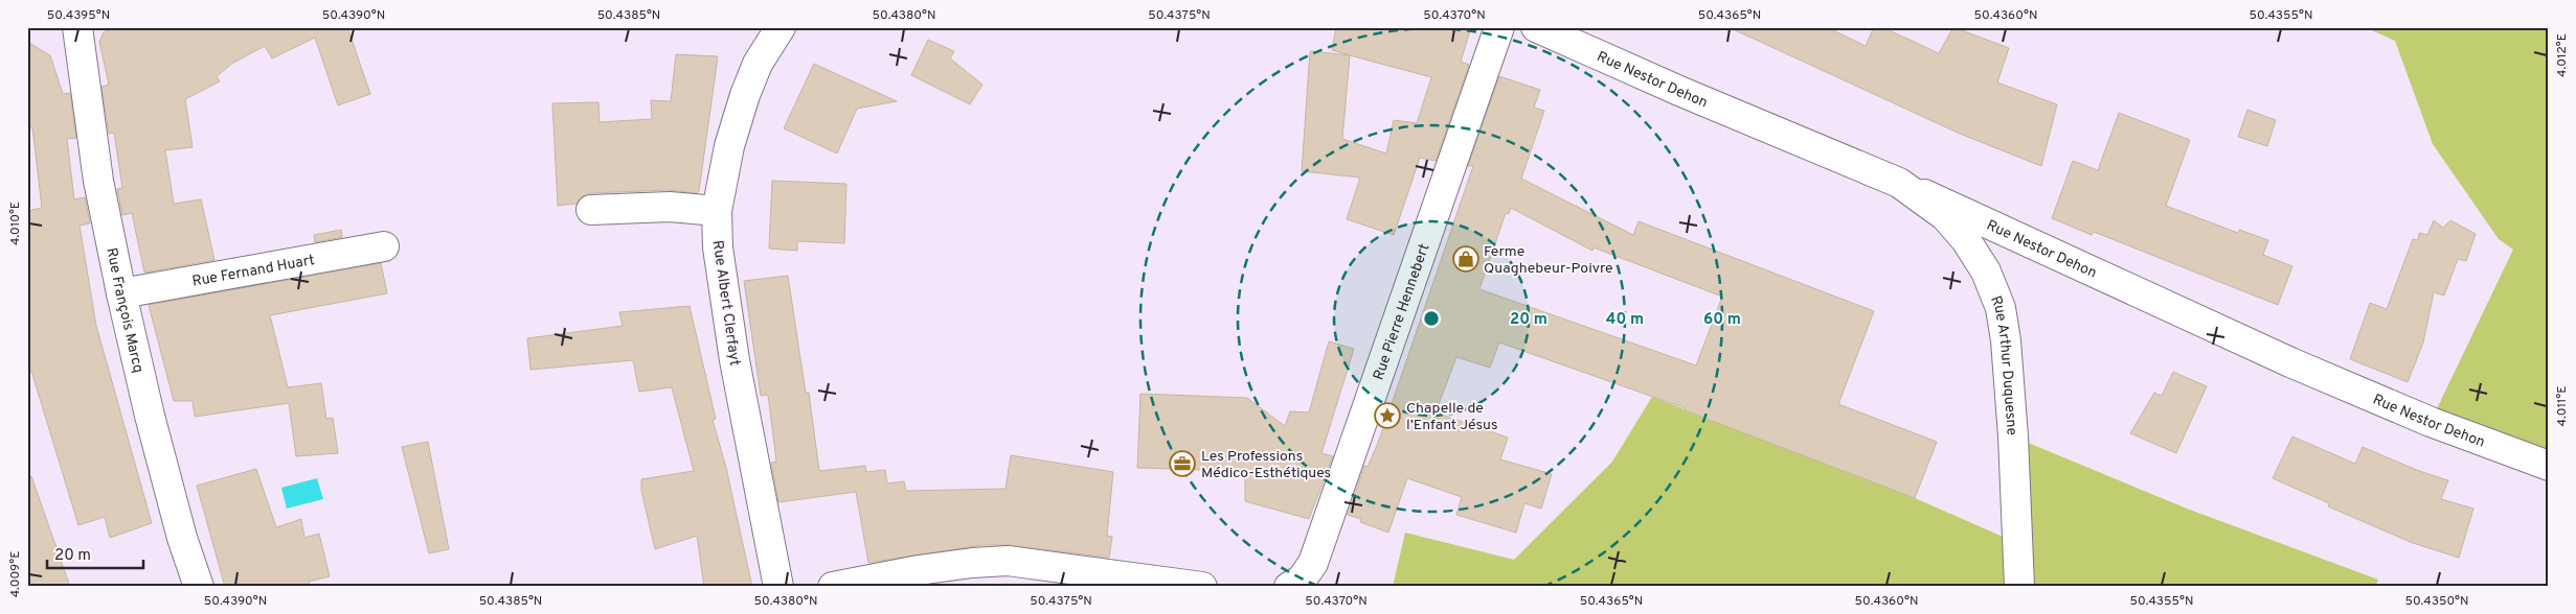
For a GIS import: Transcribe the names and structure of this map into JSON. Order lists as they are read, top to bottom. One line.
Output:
{"streets":{"street":["Rue Nestor Dehon","Rue Fernand Huart","Rue Albert Clerfayt","Rue François Marcq","Rue Pierre Hennebert","Rue Arthur Duquesne"]},"crossings":[["Rue Nestor Dehon","Rue Arthur Duquesne"],["Rue Fernand Huart","Rue François Marcq"]],"places":{"shop":["Ferme Quaghebeur-Poivre"],"place":["Chapelle de l’Enfant Jésus"],"office":["Les Professions Médico-Esthétiques"]},"scale_bar":"20 m","coordinates":["50.4395°N","50.4390°N","50.4385°N","50.4380°N","50.4375°N","50.4370°N","50.4365°N","50.4360°N","50.4355°N","4.012°E","4.010°E","4.011°E","4.009°E","50.4350°N"],"rings":["20 m","40 m","60 m"]}
